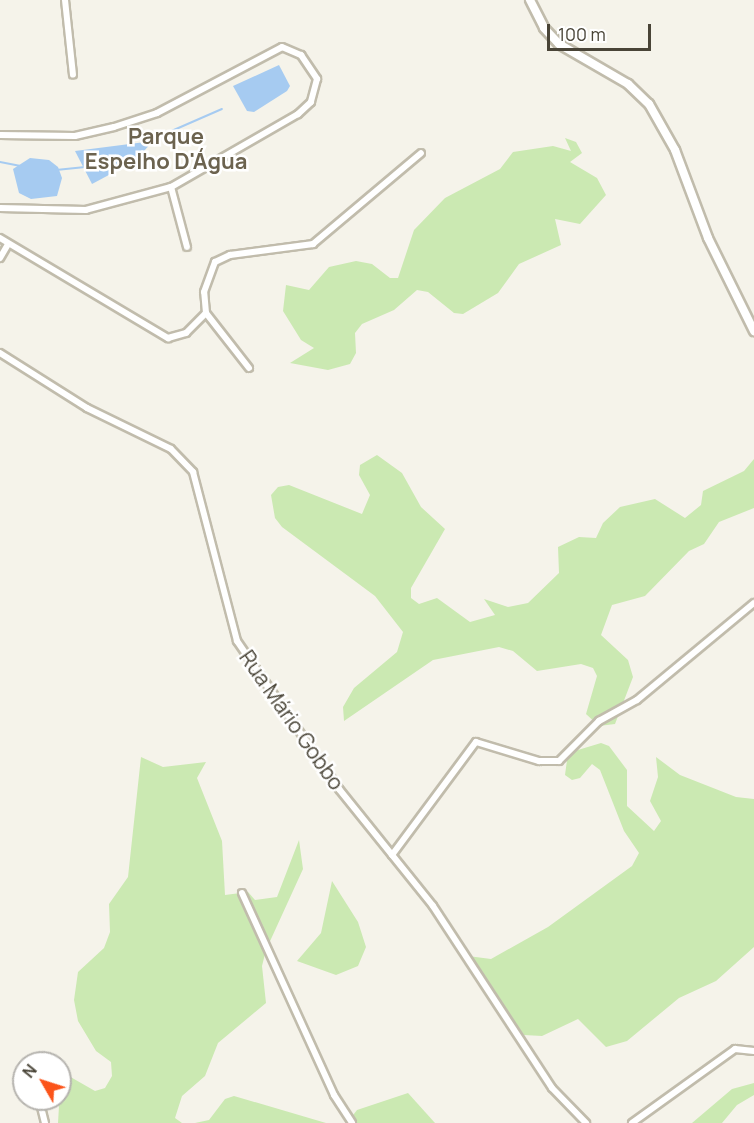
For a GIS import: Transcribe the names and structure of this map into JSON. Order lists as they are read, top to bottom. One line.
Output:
{"streets":{"street":["Rua Mário Gobbo"]},"districts":["Parque Espelho D'Água"],"scale_bar":"100 m","north":"top left"}
